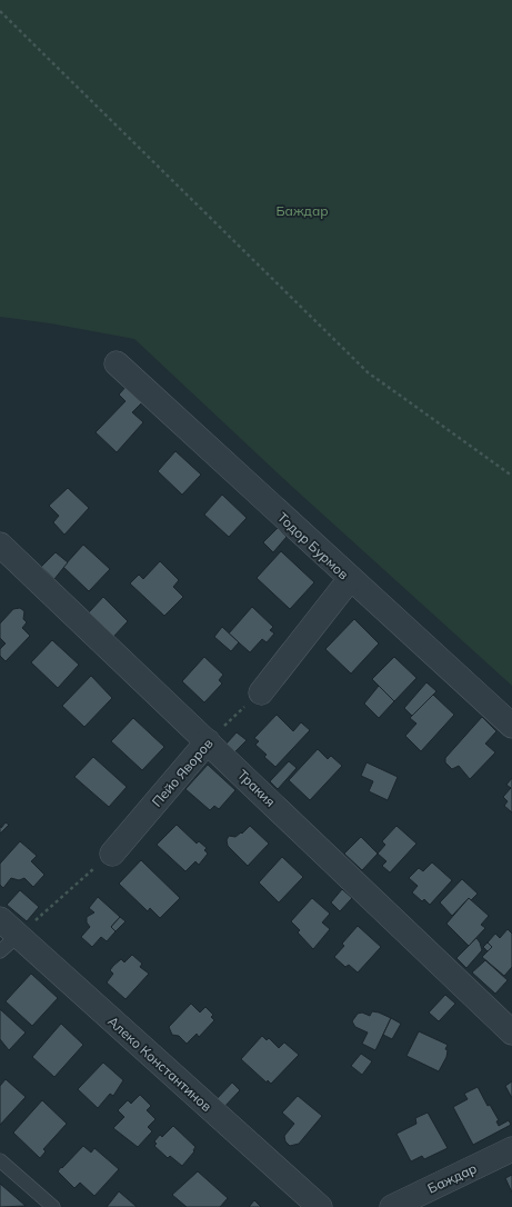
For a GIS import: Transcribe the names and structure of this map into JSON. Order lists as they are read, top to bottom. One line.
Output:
{"streets":{"street":["Тодор Бурмов","Пейо Яворов","Тракия","Алеко Константинов","Баждар"]},"crossings":[["Пейо Яворов","Тракия"]],"parks":["Баждар"]}
